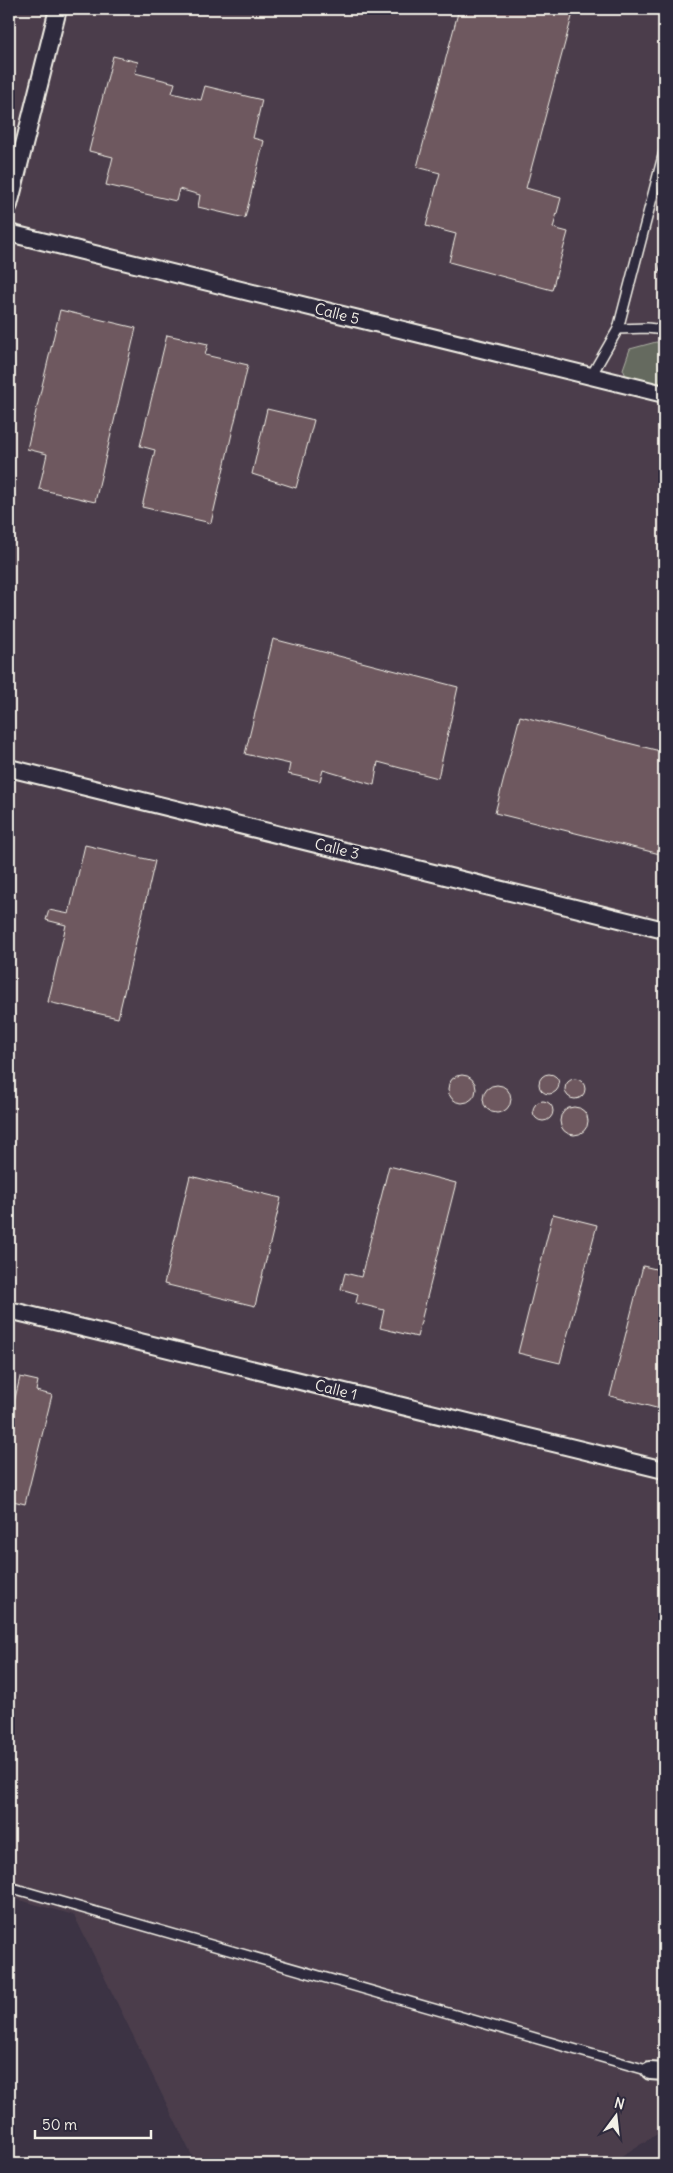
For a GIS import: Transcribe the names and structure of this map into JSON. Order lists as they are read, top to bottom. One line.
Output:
{"streets":{"street":["Calle 5","Calle 3","Calle 1"]},"scale_bar":"50 m","north":"top"}
